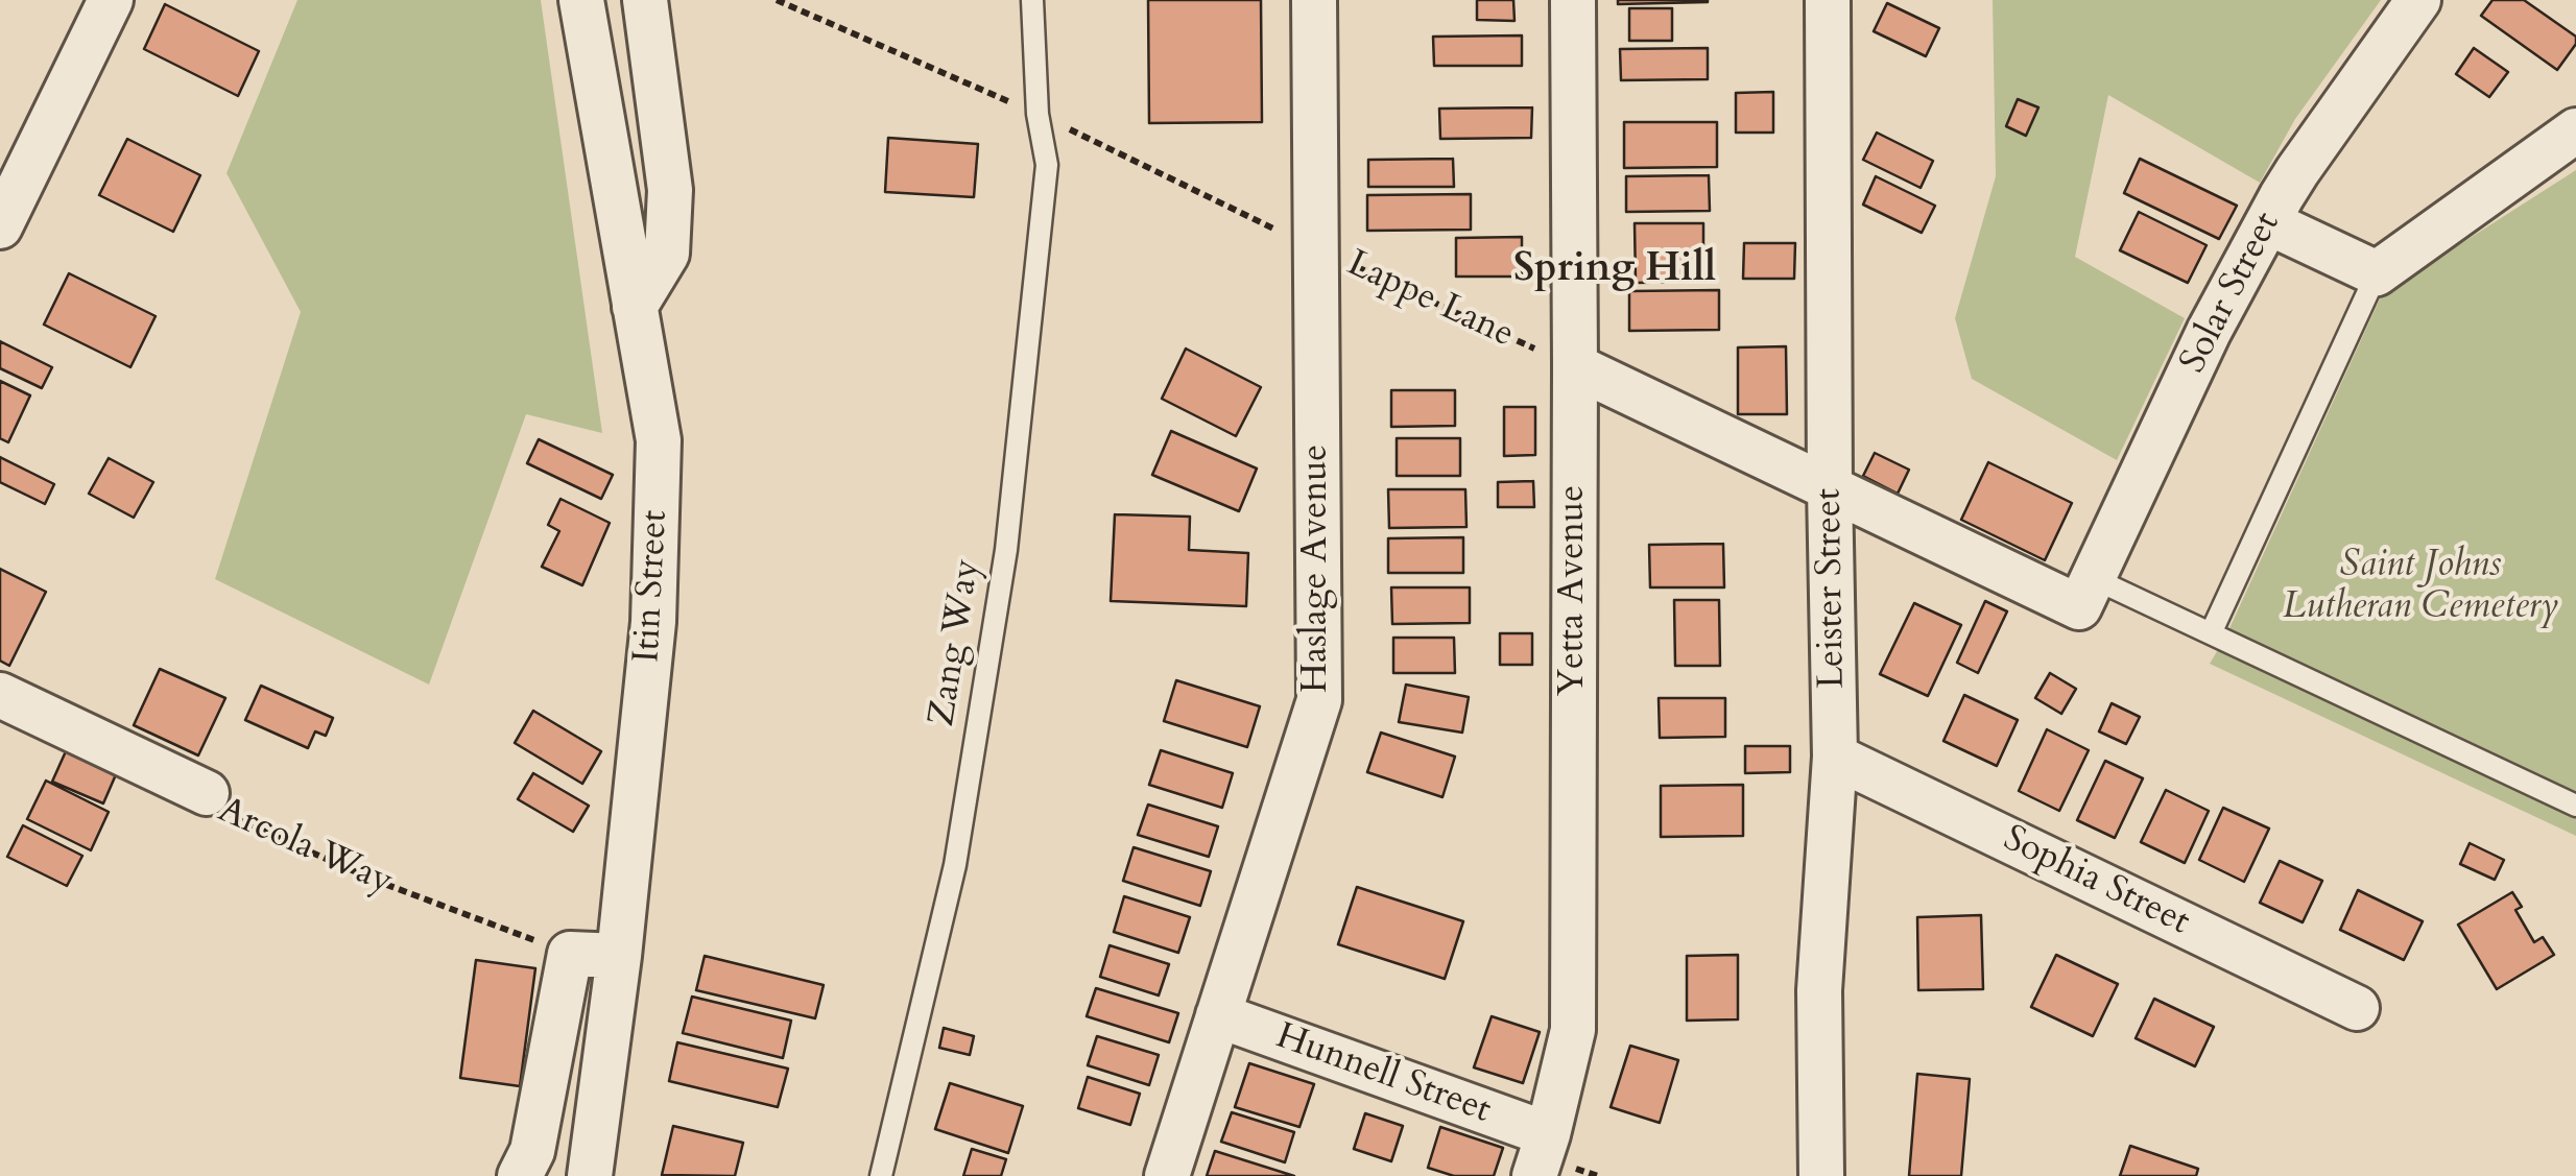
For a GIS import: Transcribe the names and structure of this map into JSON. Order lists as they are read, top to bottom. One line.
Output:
{"streets":{"street":["Solar Street","Haslage Avenue","Itin Street","Leister Street","Yetta Avenue","Arcola Way","Sophia Street","Hunnell Street"],"lane":["Zang Way"],"path":["Lappe Lane"]},"crossings":[["Lappe Lane","Haslage Avenue"],["Lappe Lane","Yetta Avenue"],["Lappe Lane","Zang Way"],["Haslage Avenue","Hunnell Street"],["Leister Street","Sophia Street"],["Yetta Avenue","Hunnell Street"]],"districts":["Spring Hill"],"parks":["Saint Johns Lutheran Cemetery"]}
